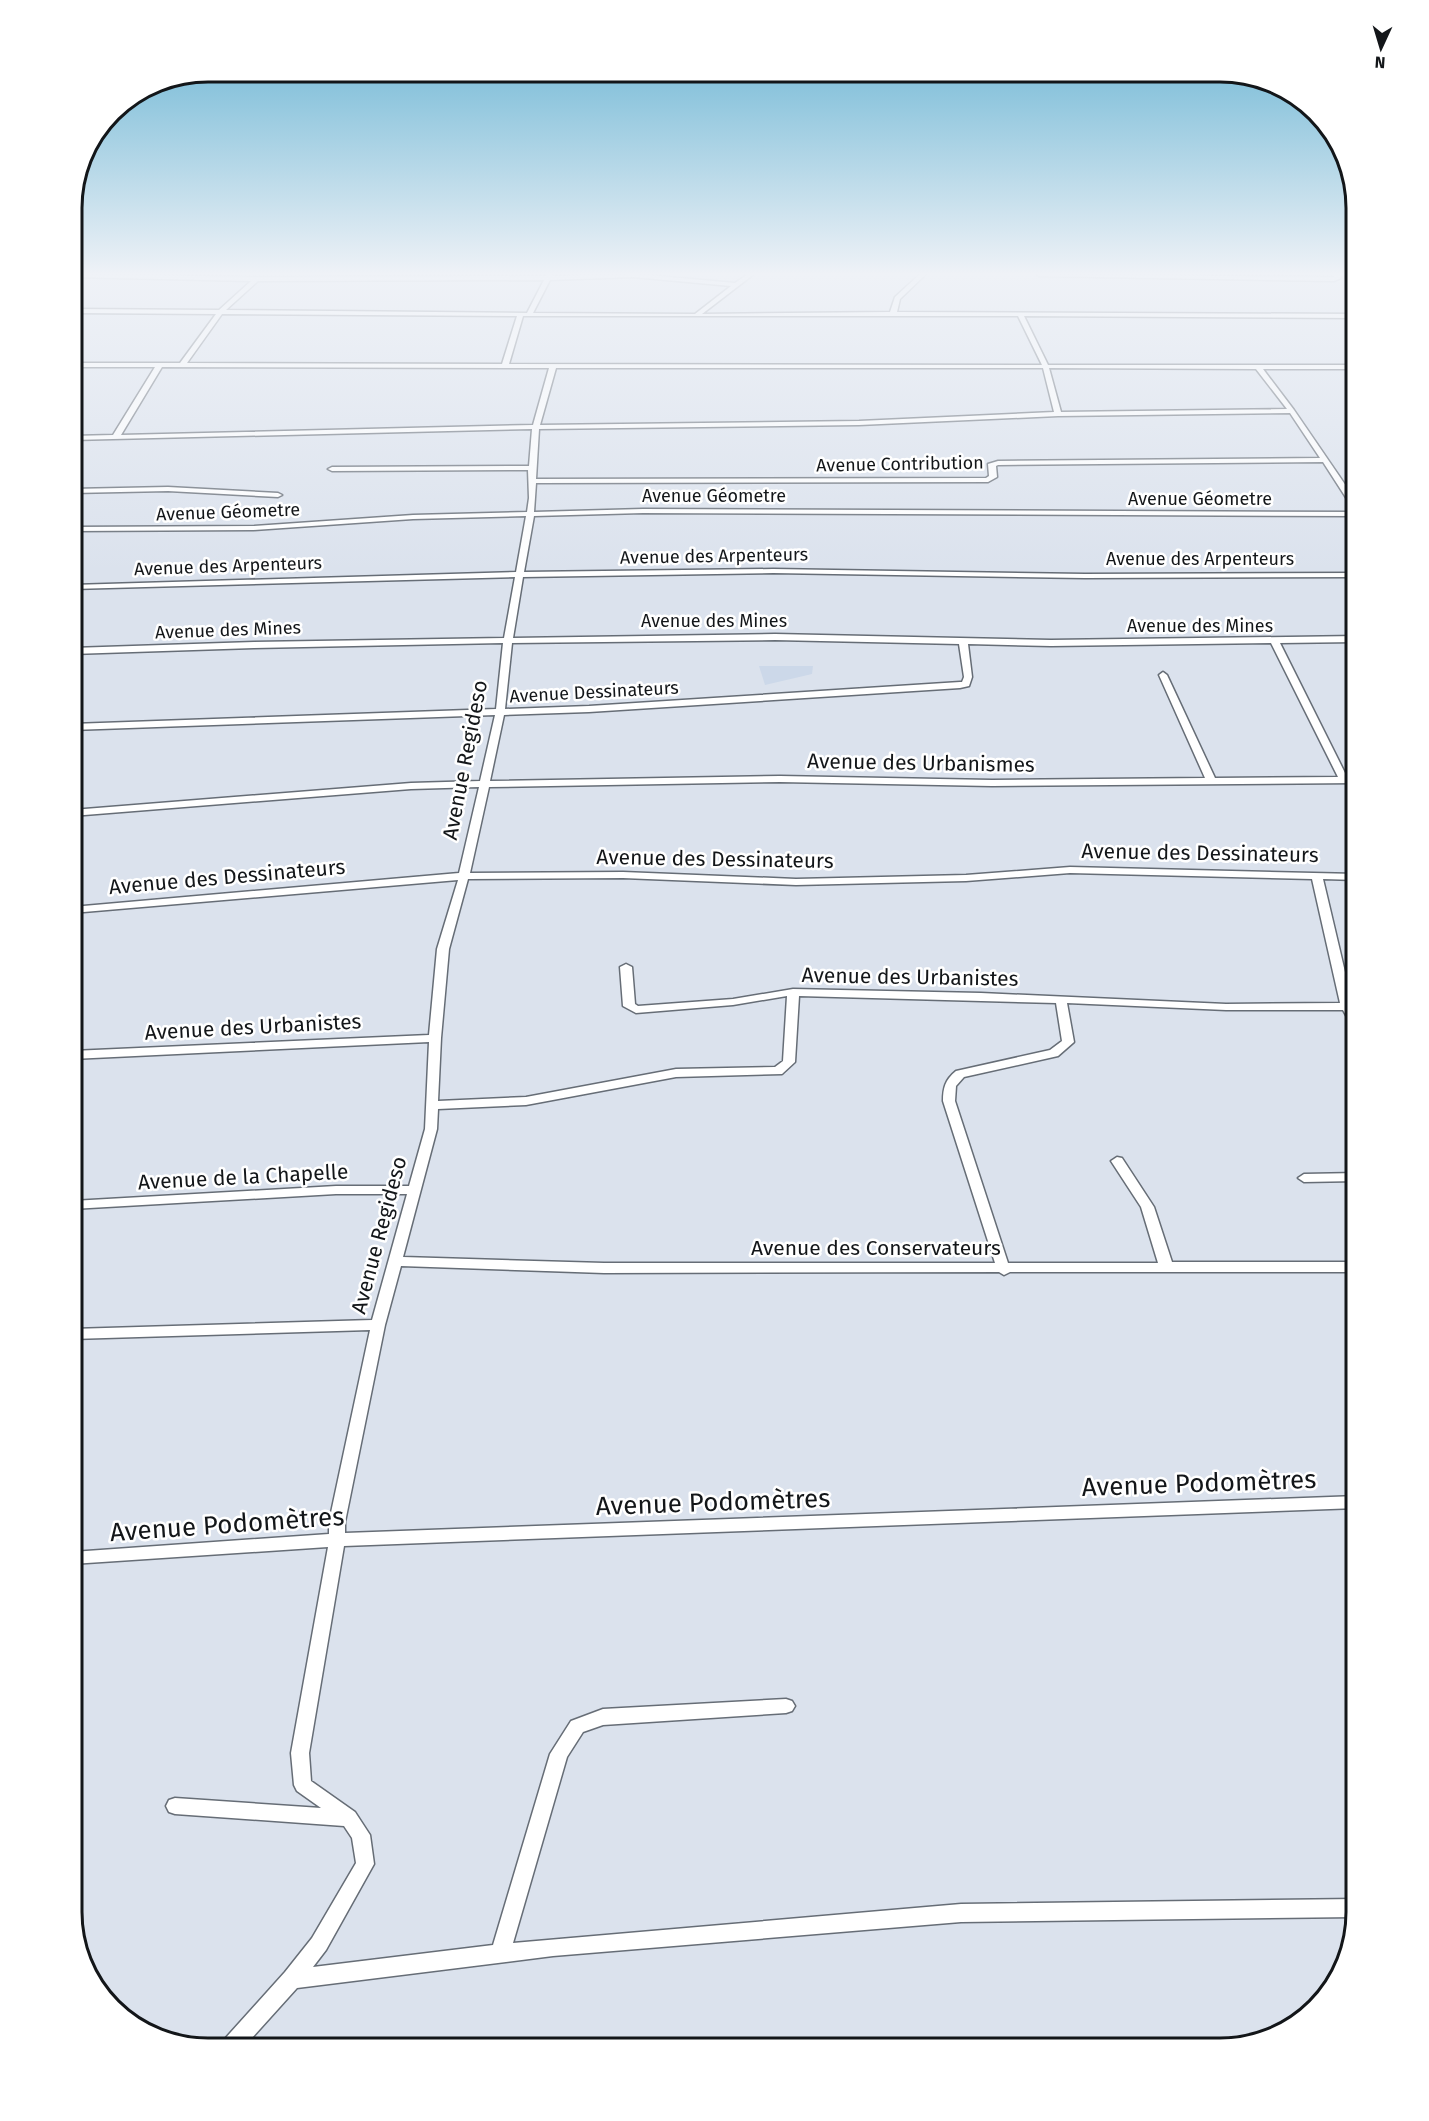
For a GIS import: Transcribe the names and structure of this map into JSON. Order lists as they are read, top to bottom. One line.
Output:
{"streets":{"street":["Avenue Contribution","Avenue Géometre","Avenue des Arpenteurs","Avenue des Mines","Avenue Dessinateurs","Avenue Regideso","Avenue des Urbanismes","Avenue des Dessinateurs","Avenue des Urbanistes","Avenue de la Chapelle","Avenue des Conservateurs","Avenue Podomètres"]},"crossings":[["Avenue Contribution","Avenue Regideso"],["Avenue Géometre","Avenue Regideso"],["Avenue des Arpenteurs","Avenue Regideso"],["Avenue des Mines","Avenue Dessinateurs"],["Avenue des Mines","Avenue Regideso"],["Avenue Dessinateurs","Avenue Regideso"],["Avenue Regideso","Avenue des Urbanismes"],["Avenue Regideso","Avenue des Dessinateurs"],["Avenue Regideso","Avenue des Urbanistes"],["Avenue Regideso","Avenue de la Chapelle"],["Avenue Regideso","Avenue des Conservateurs"],["Avenue Regideso","Avenue Podomètres"]],"north":"bottom"}
